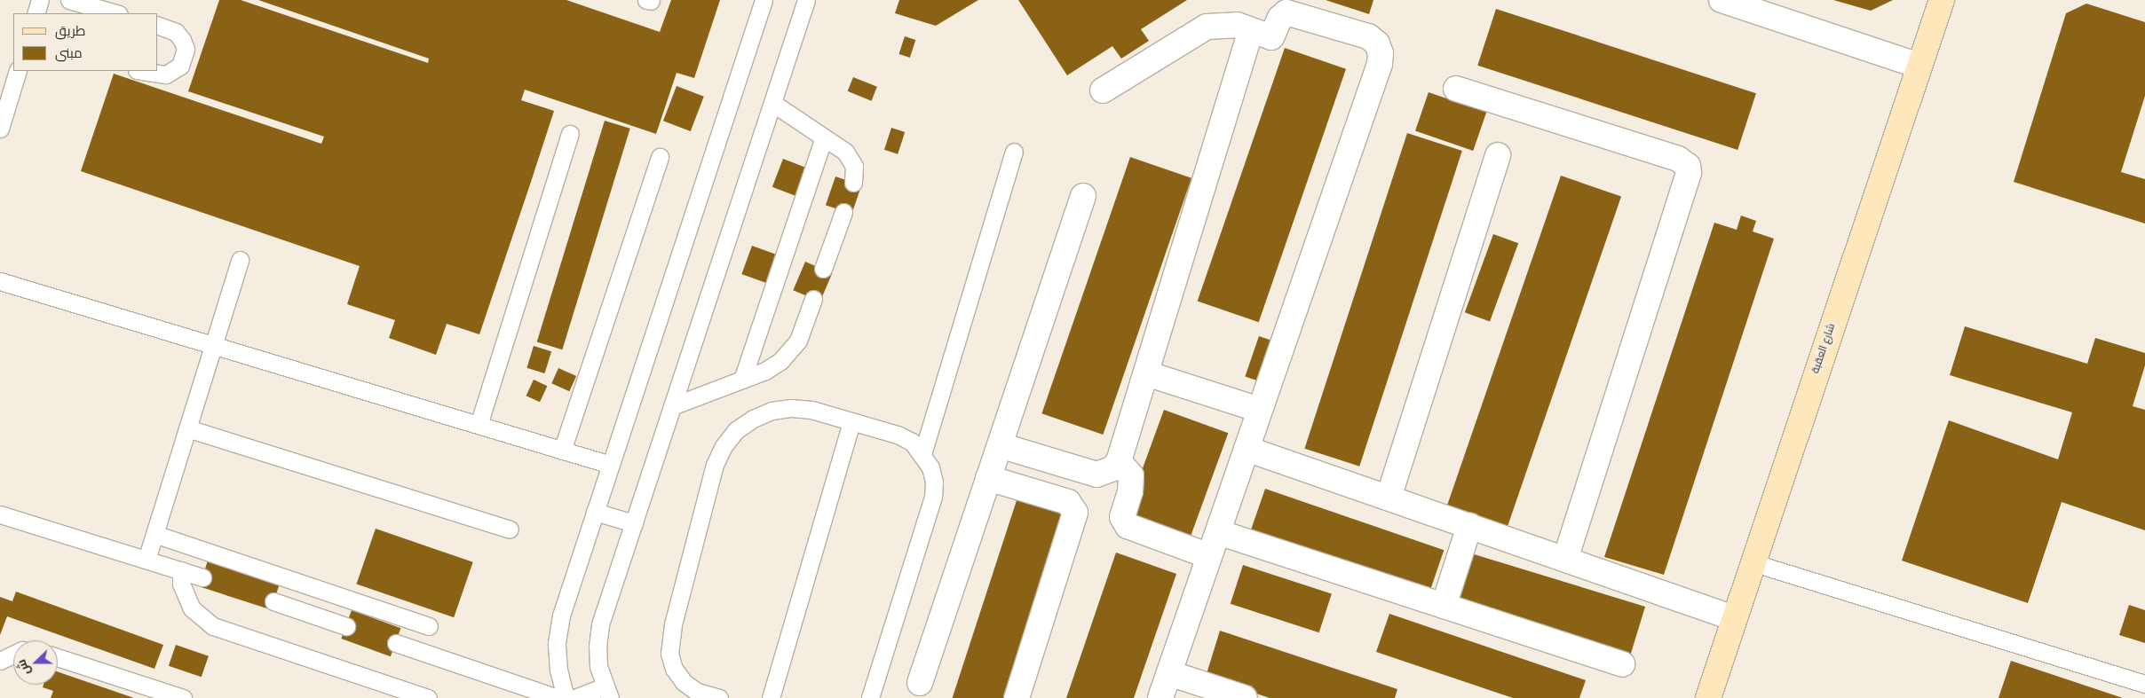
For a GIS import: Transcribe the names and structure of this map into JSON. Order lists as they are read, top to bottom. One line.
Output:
{"streets":{"street":["شارع العقبة"]},"legend":["طريق","مبنى"],"north":"left"}
